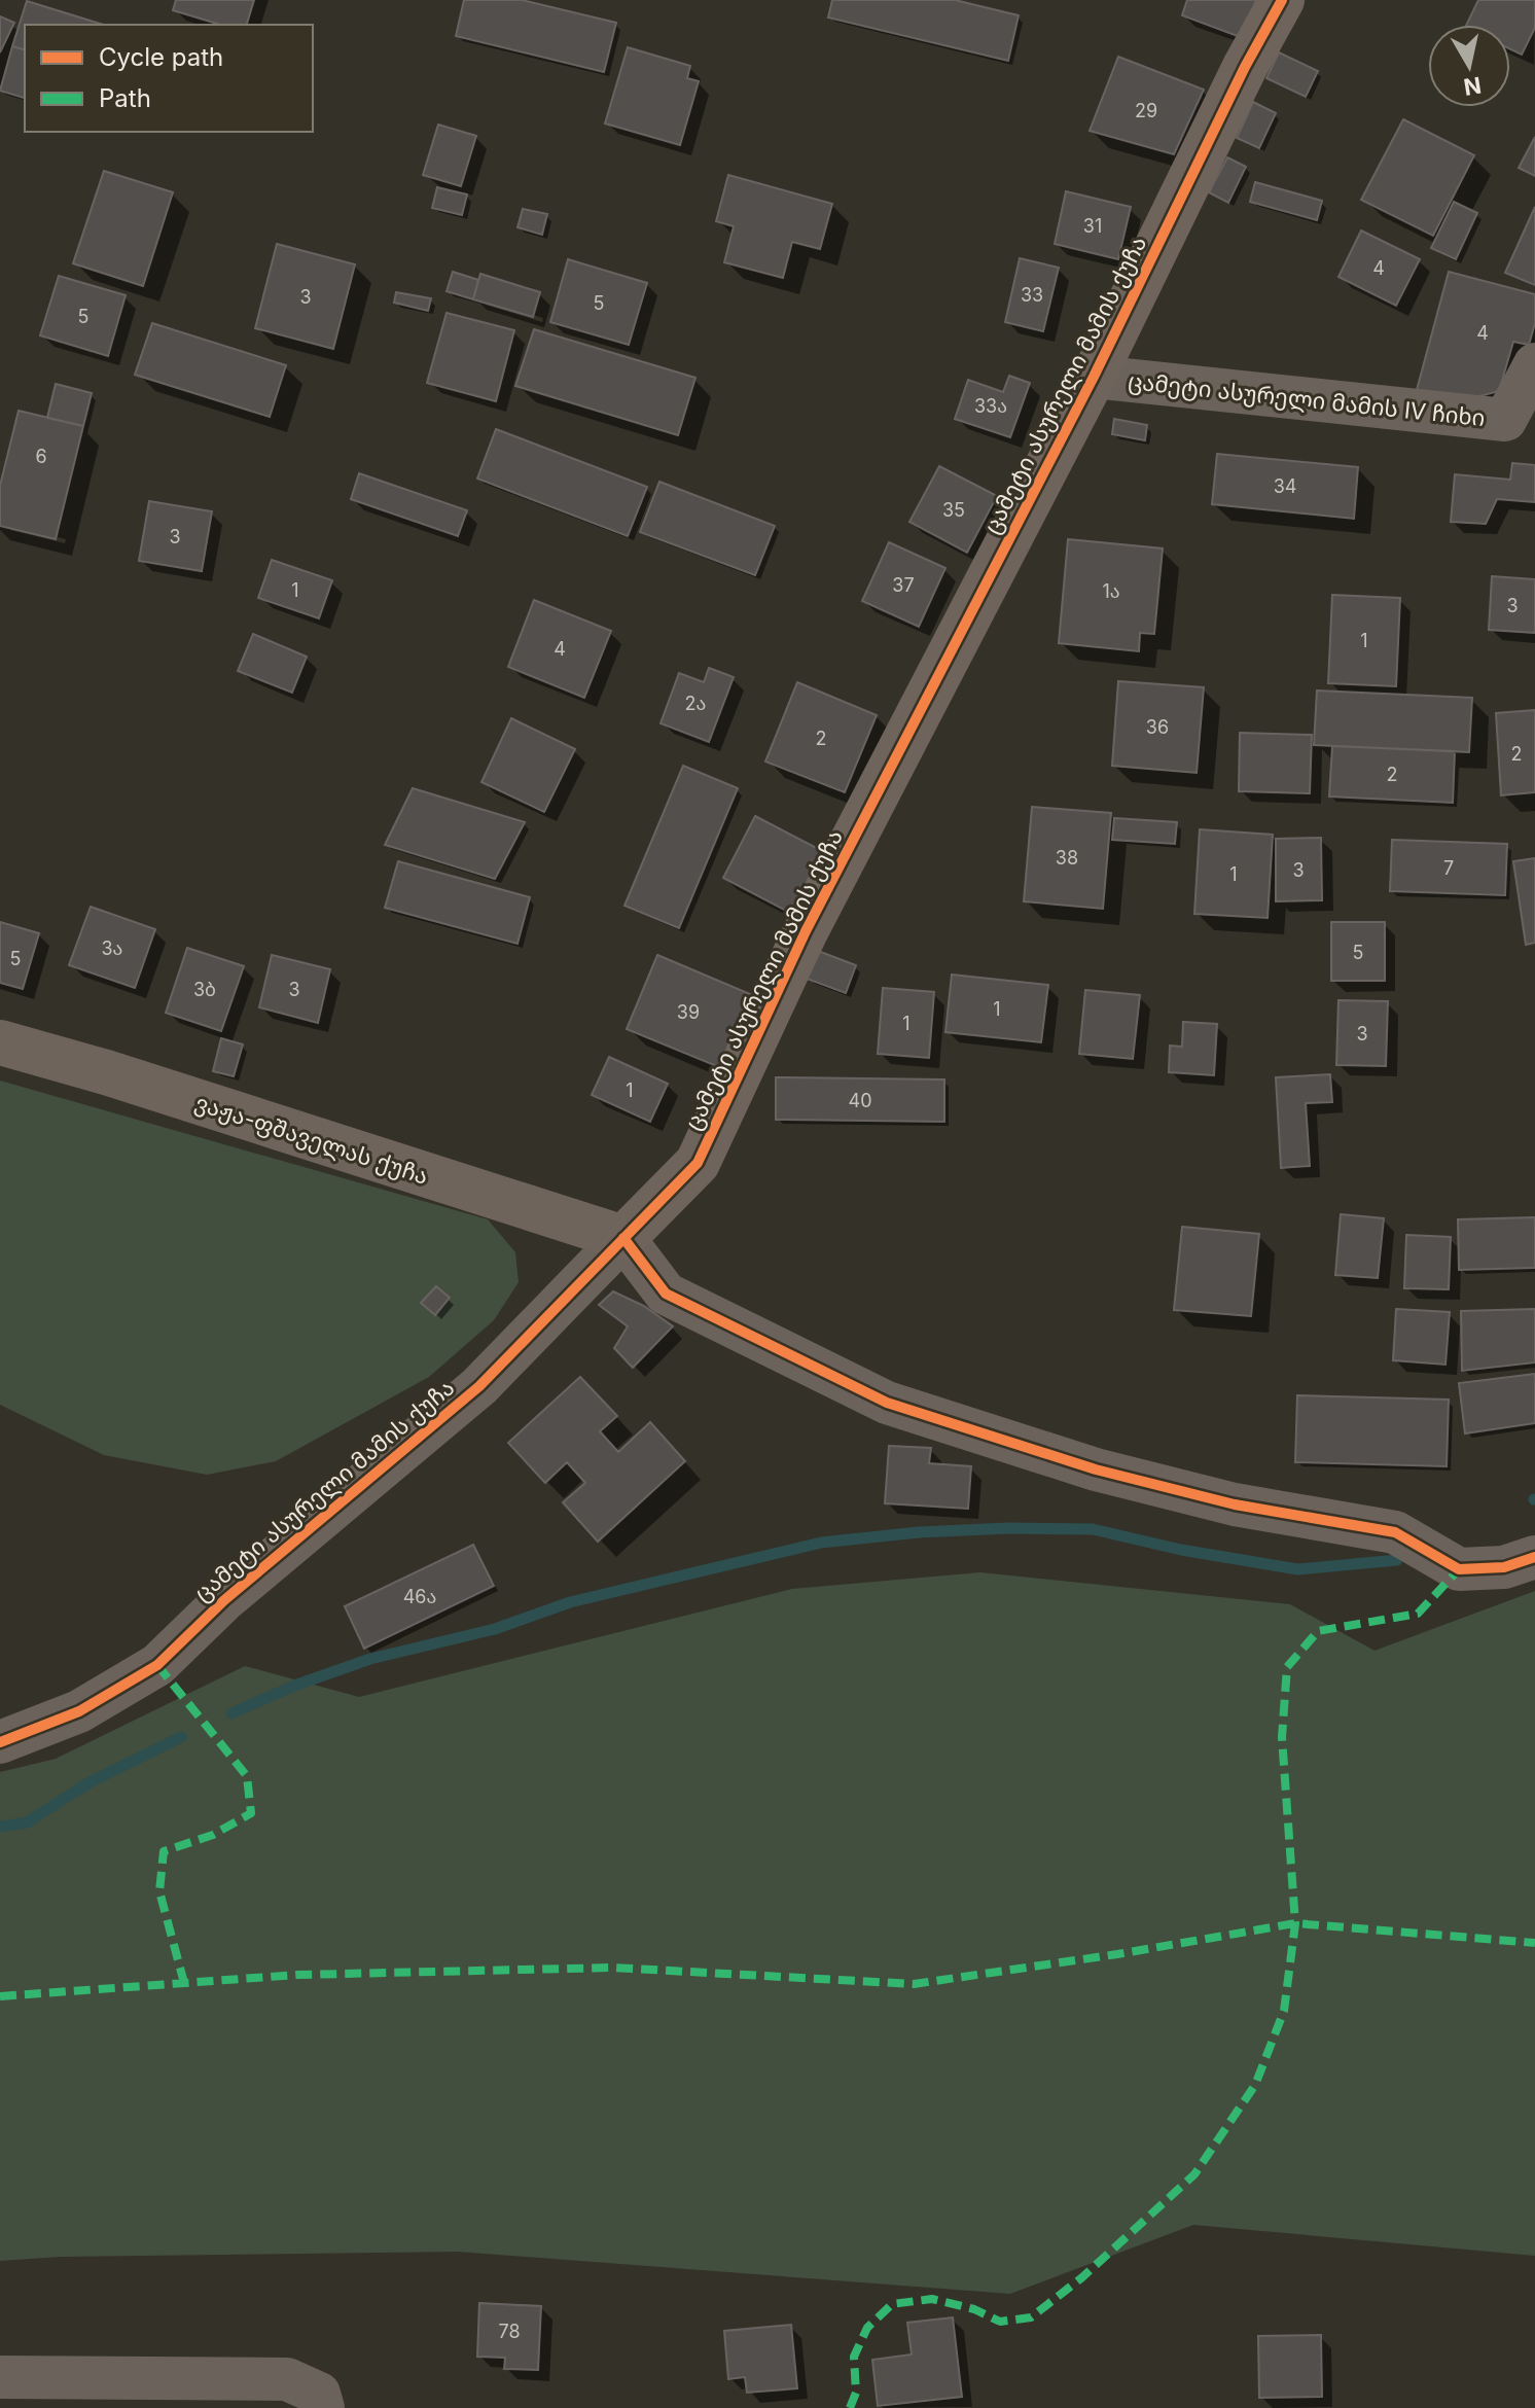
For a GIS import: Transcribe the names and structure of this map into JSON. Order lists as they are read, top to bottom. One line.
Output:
{"streets":{"street":["ცამეტი ასურელი მამის ქუჩა","ცამეტი ასურელი მამის IV ჩიხი","ვაჟა-ფშაველას ქუჩა"]},"crossings":[["ცამეტი ასურელი მამის ქუჩა","ცამეტი ასურელი მამის IV ჩიხი"],["ცამეტი ასურელი მამის ქუჩა","ვაჟა-ფშაველას ქუჩა"]],"house_numbers":["29","31","4","33","3","5","5","4","33ა","6","34","35","3","37","1","1ა","3","1","4","2ა","36","2","2","2","38","7","3","1","3ა","5","5","3ბ","3","1","39","1","3","1","40","46ა","78"],"legend":["Cycle path","Path"],"north":"bottom"}
